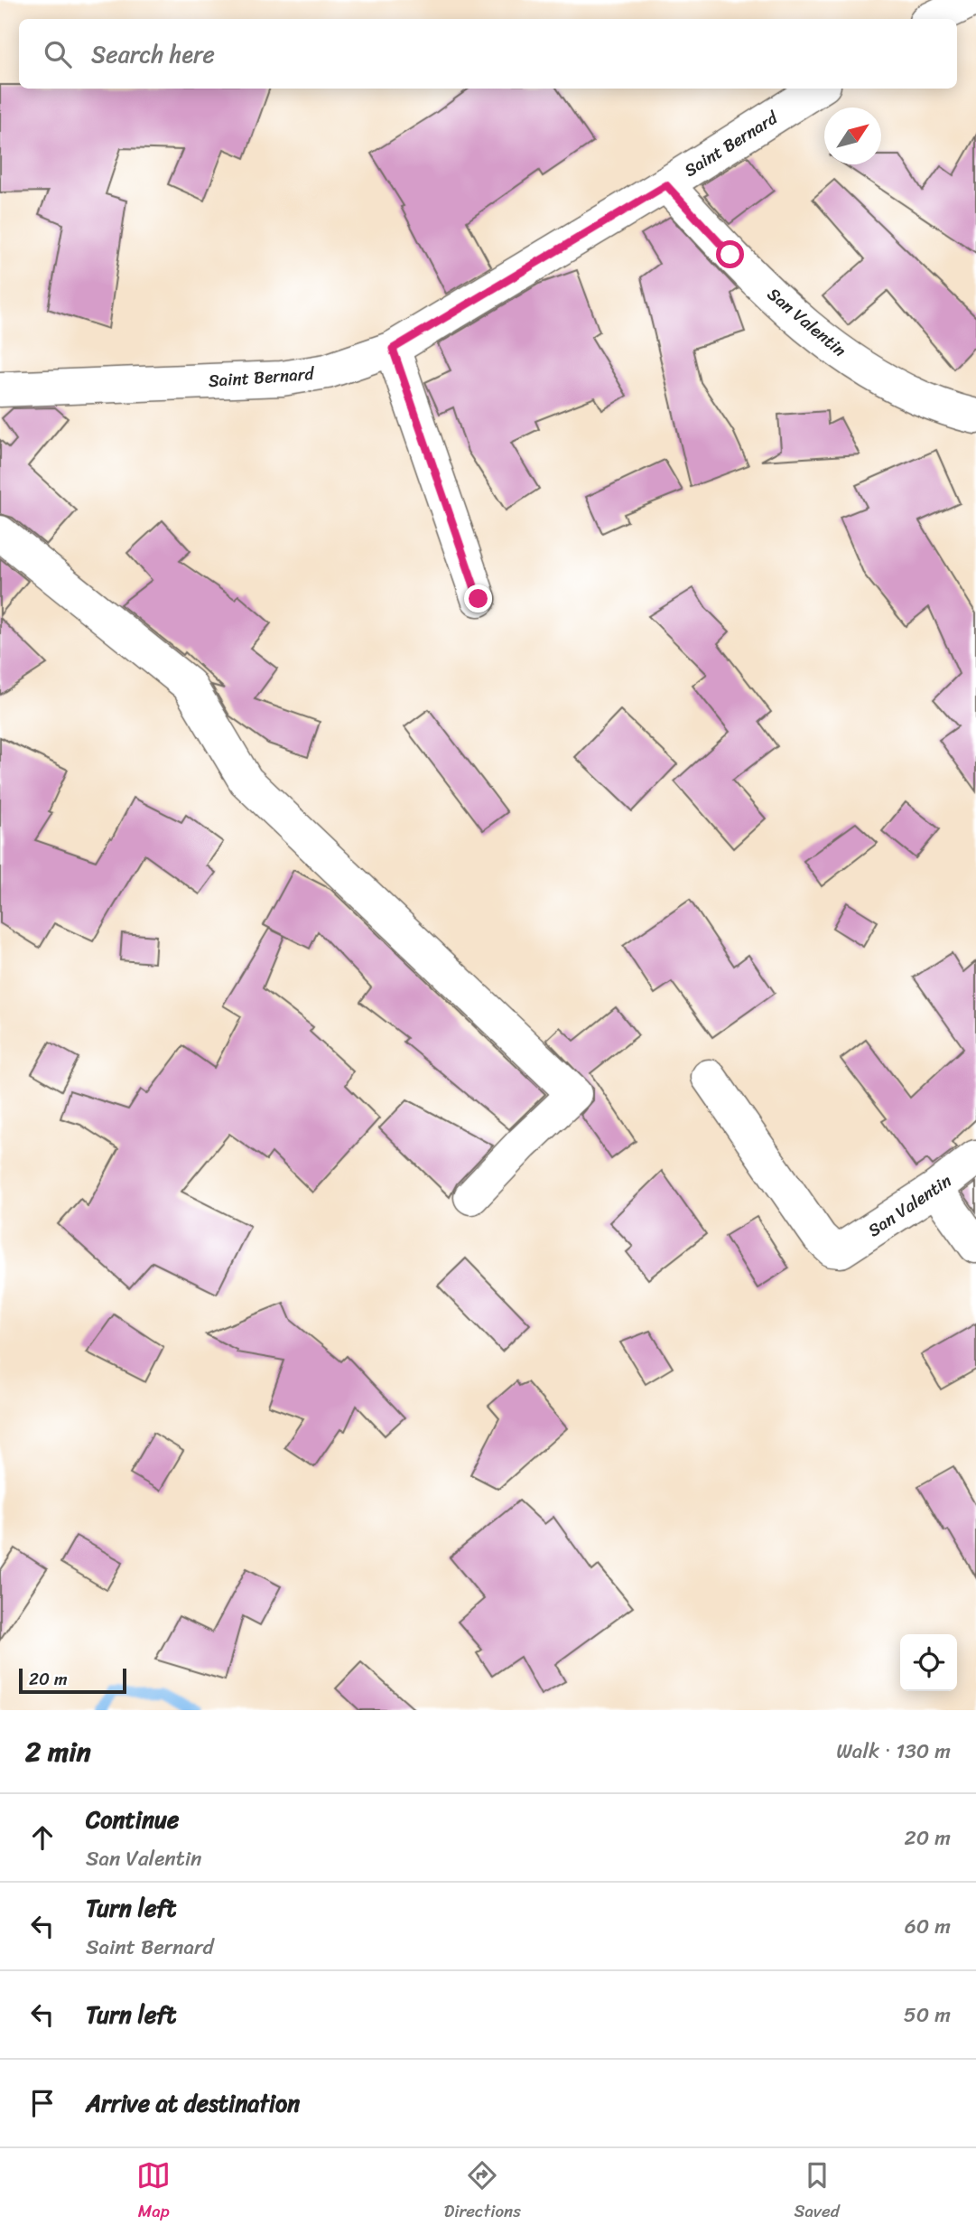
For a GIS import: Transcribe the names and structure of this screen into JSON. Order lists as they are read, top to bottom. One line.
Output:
{"streets":{"street":["Saint Bernard","San Valentin"]},"crossings":[["Saint Bernard","San Valentin"]],"scale_bar":"20 m","north":"top right","page":{"search":"Search here","scale":"20 m","heading":["2 min","Walk · 130 m"],"list":[["Continue","San Valentin","20 m"],["Turn left","Saint Bernard","60 m"],["Turn left","50 m"],"Arrive at destination"],"nav":["Map","Directions","Saved"]}}
